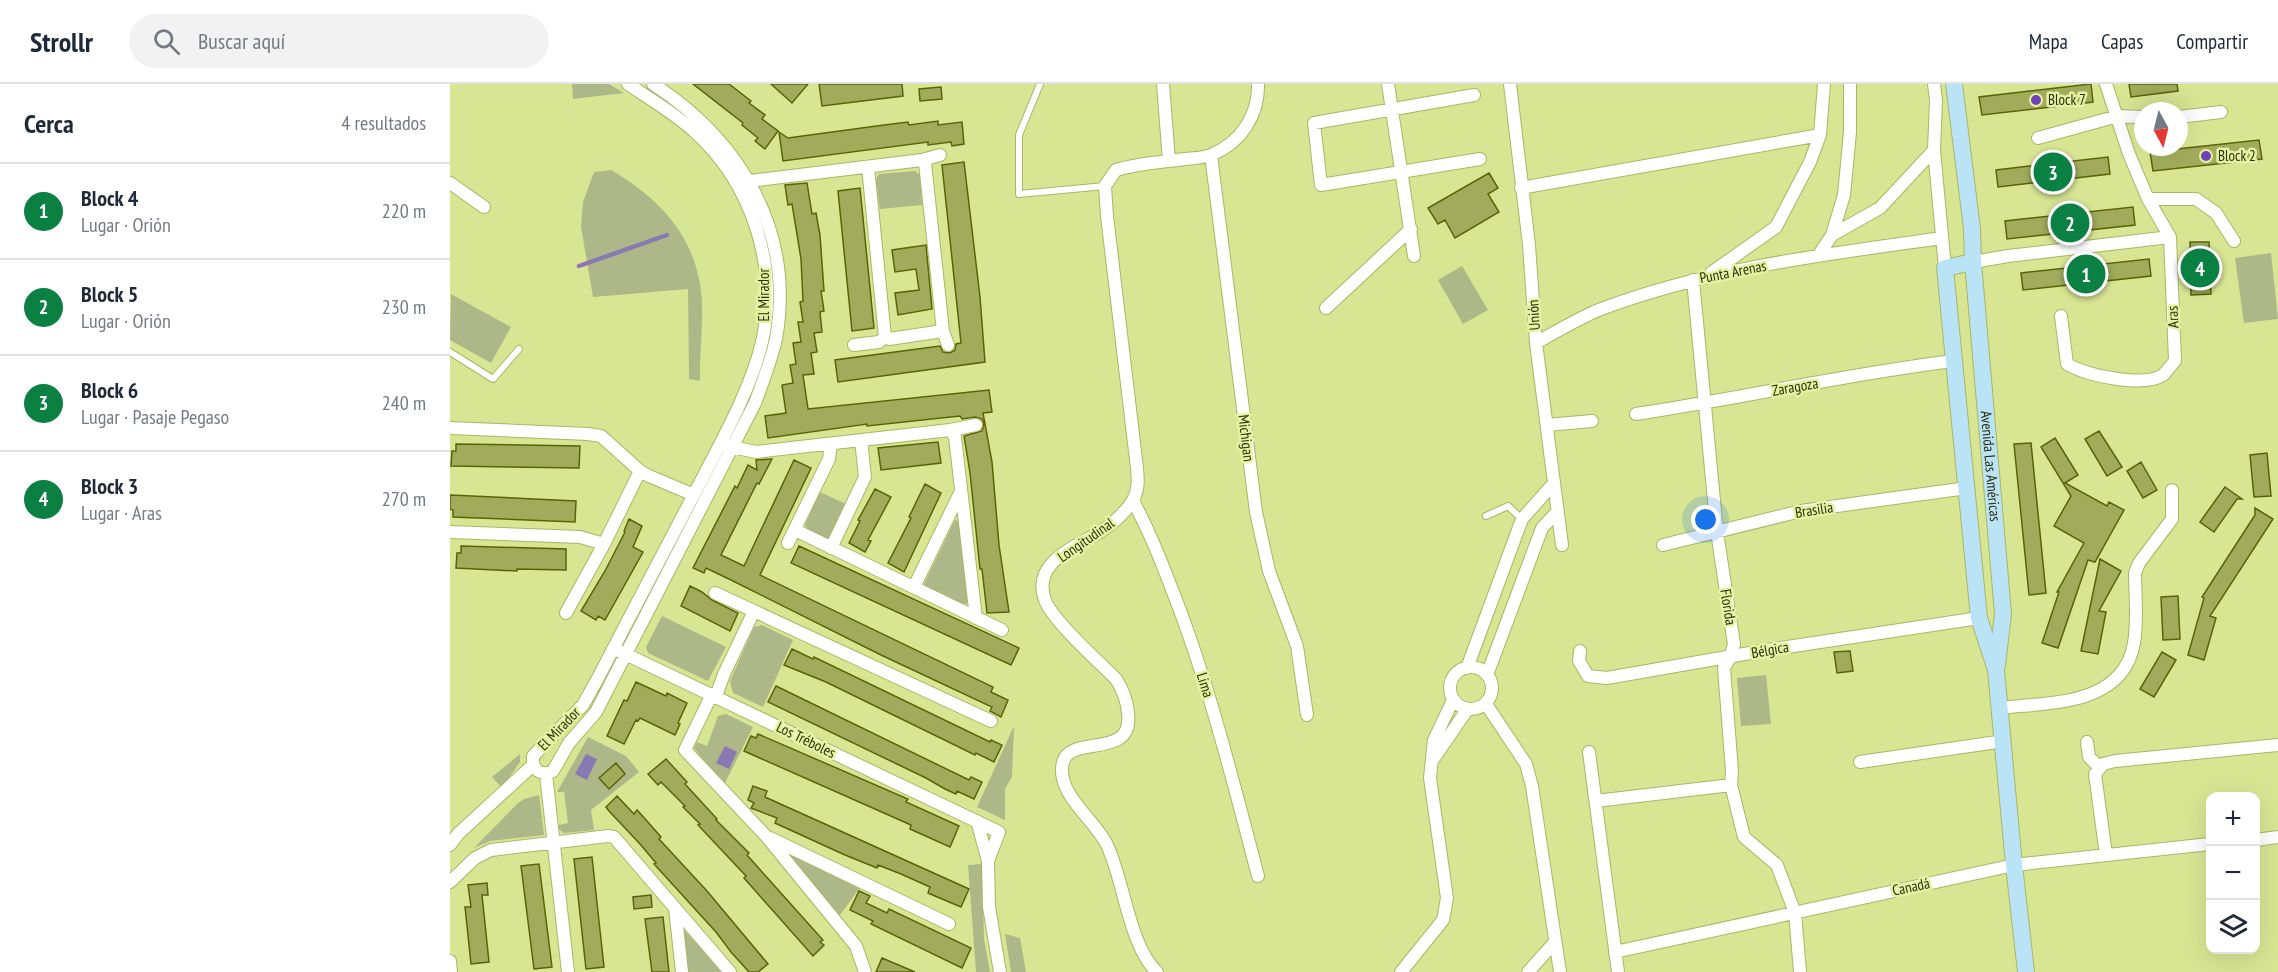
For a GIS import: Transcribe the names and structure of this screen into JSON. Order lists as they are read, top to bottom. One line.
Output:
{"streets":{"street":["Punta Arenas","El Mirador","Unión","Aras","Zaragoza","Michigan","Avenida Las Américas","Brasilia","Longitudinal","Florida","Bélgica","Lima","Los Tréboles","Canadá"]},"crossings":[["Punta Arenas","Unión"],["Punta Arenas","Avenida Las Américas"],["Punta Arenas","Florida"],["El Mirador","Los Tréboles"],["Zaragoza","Avenida Las Américas"],["Zaragoza","Florida"],["Avenida Las Américas","Brasilia"],["Avenida Las Américas","Bélgica"],["Avenida Las Américas","Canadá"],["Brasilia","Florida"],["Longitudinal","Lima"],["Florida","Bélgica"],["Florida","Canadá"]],"places":["Block 7","Block 2"],"north":"bottom","page":{"header":"Strollr","search":"Buscar aquí","nav":["Mapa","Capas","Compartir"],"heading":["Cerca","4 resultados"],"pins":["3","2","4","1"],"list":[{"mark":"1","name":"Block 4","note":"Lugar · Orión","value":"220 m"},{"mark":"2","name":"Block 5","note":"Lugar · Orión","value":"230 m"},{"mark":"3","name":"Block 6","note":"Lugar · Pasaje Pegaso","value":"240 m"},{"mark":"4","name":"Block 3","note":"Lugar · Aras","value":"270 m"}],"map_buttons":["+","−"]}}
